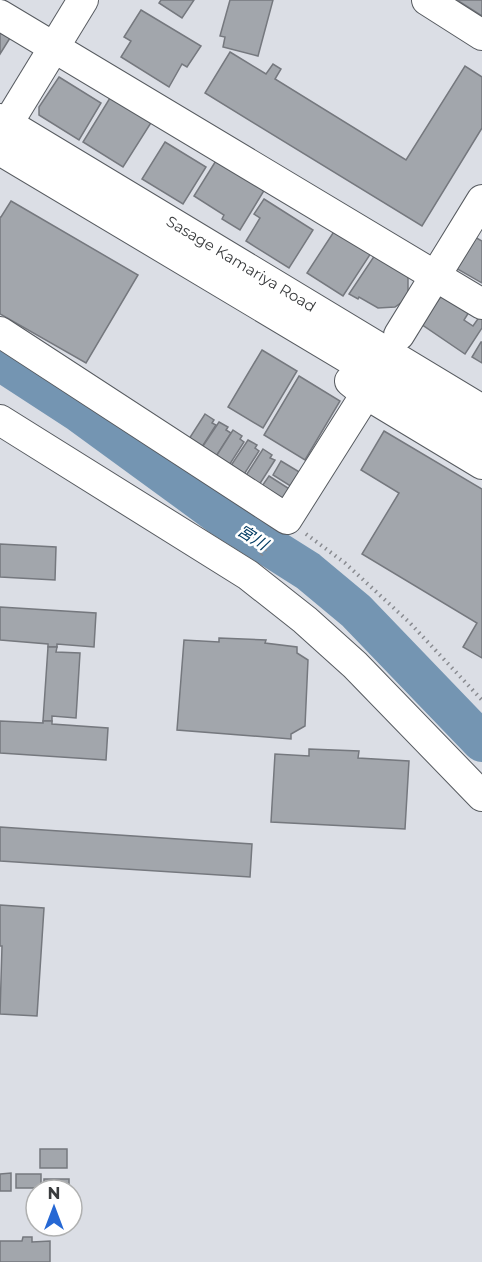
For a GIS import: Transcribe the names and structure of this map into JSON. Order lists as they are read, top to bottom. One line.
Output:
{"streets":{"street":["Sasage Kamariya Road"]},"water":["宮川"],"north":"top"}
